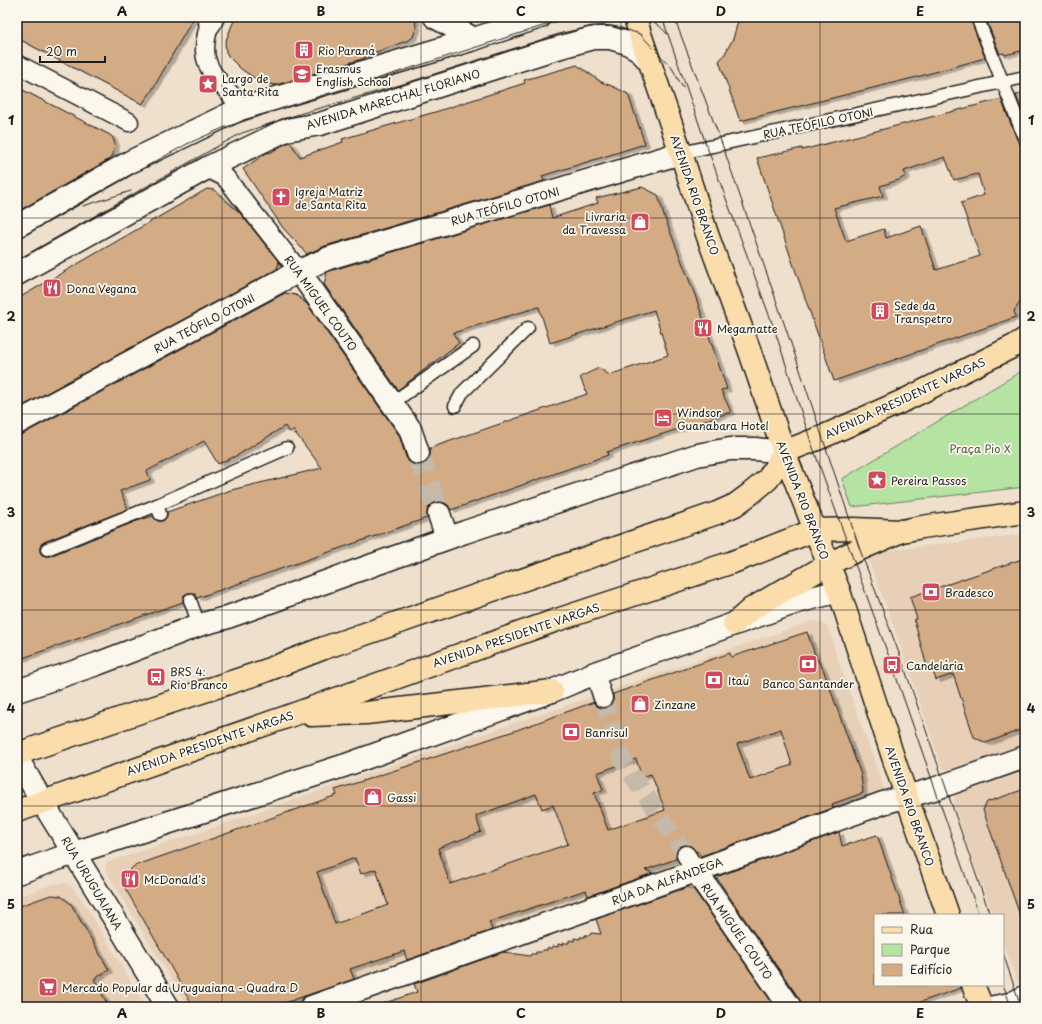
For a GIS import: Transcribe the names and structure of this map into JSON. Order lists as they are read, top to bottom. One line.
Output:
{"streets":{"main road":["AVENIDA RIO BRANCO","AVENIDA PRESIDENTE VARGAS"],"street":["AVENIDA MARECHAL FLORIANO","RUA TEÓFILO OTONI","RUA MIGUEL COUTO","RUA DA ALFÂNDEGA","RUA URUGUAIANA"]},"crossings":[["AVENIDA MARECHAL FLORIANO","AVENIDA RIO BRANCO"],["AVENIDA MARECHAL FLORIANO","RUA MIGUEL COUTO"],["RUA TEÓFILO OTONI","AVENIDA RIO BRANCO"],["RUA TEÓFILO OTONI","RUA MIGUEL COUTO"],["AVENIDA RIO BRANCO","AVENIDA PRESIDENTE VARGAS"],["AVENIDA RIO BRANCO","RUA DA ALFÂNDEGA"],["RUA MIGUEL COUTO","RUA DA ALFÂNDEGA"],["AVENIDA PRESIDENTE VARGAS","RUA URUGUAIANA"]],"parks":["Praça Pio X"],"places":{"building":["Rio Paraná","Sede da Transpetro"],"school or university":["Erasmus English School"],"place":["Largo de Santa Rita","Pereira Passos"],"church":["Igreja Matriz de Santa Rita"],"shop":["Livraria da Travessa","Zinzane","Gassi"],"restaurant":["Dona Vegana","Megamatte","McDonald's"],"hotel":["Windsor Guanabara Hotel"],"bank":["Bradesco","Banco Santander","Itaú","Banrisul"],"bus stop":["Candelária","BRS 4: Rio Branco"],"supermarket":["Mercado Popular da Uruguaiana - Quadra D"]},"legend":["Rua","Parque","Edifício"],"scale_bar":"20 m","grid":{"columns":["A","B","C","D","E"],"rows":["1","2","3","4","5"]}}
